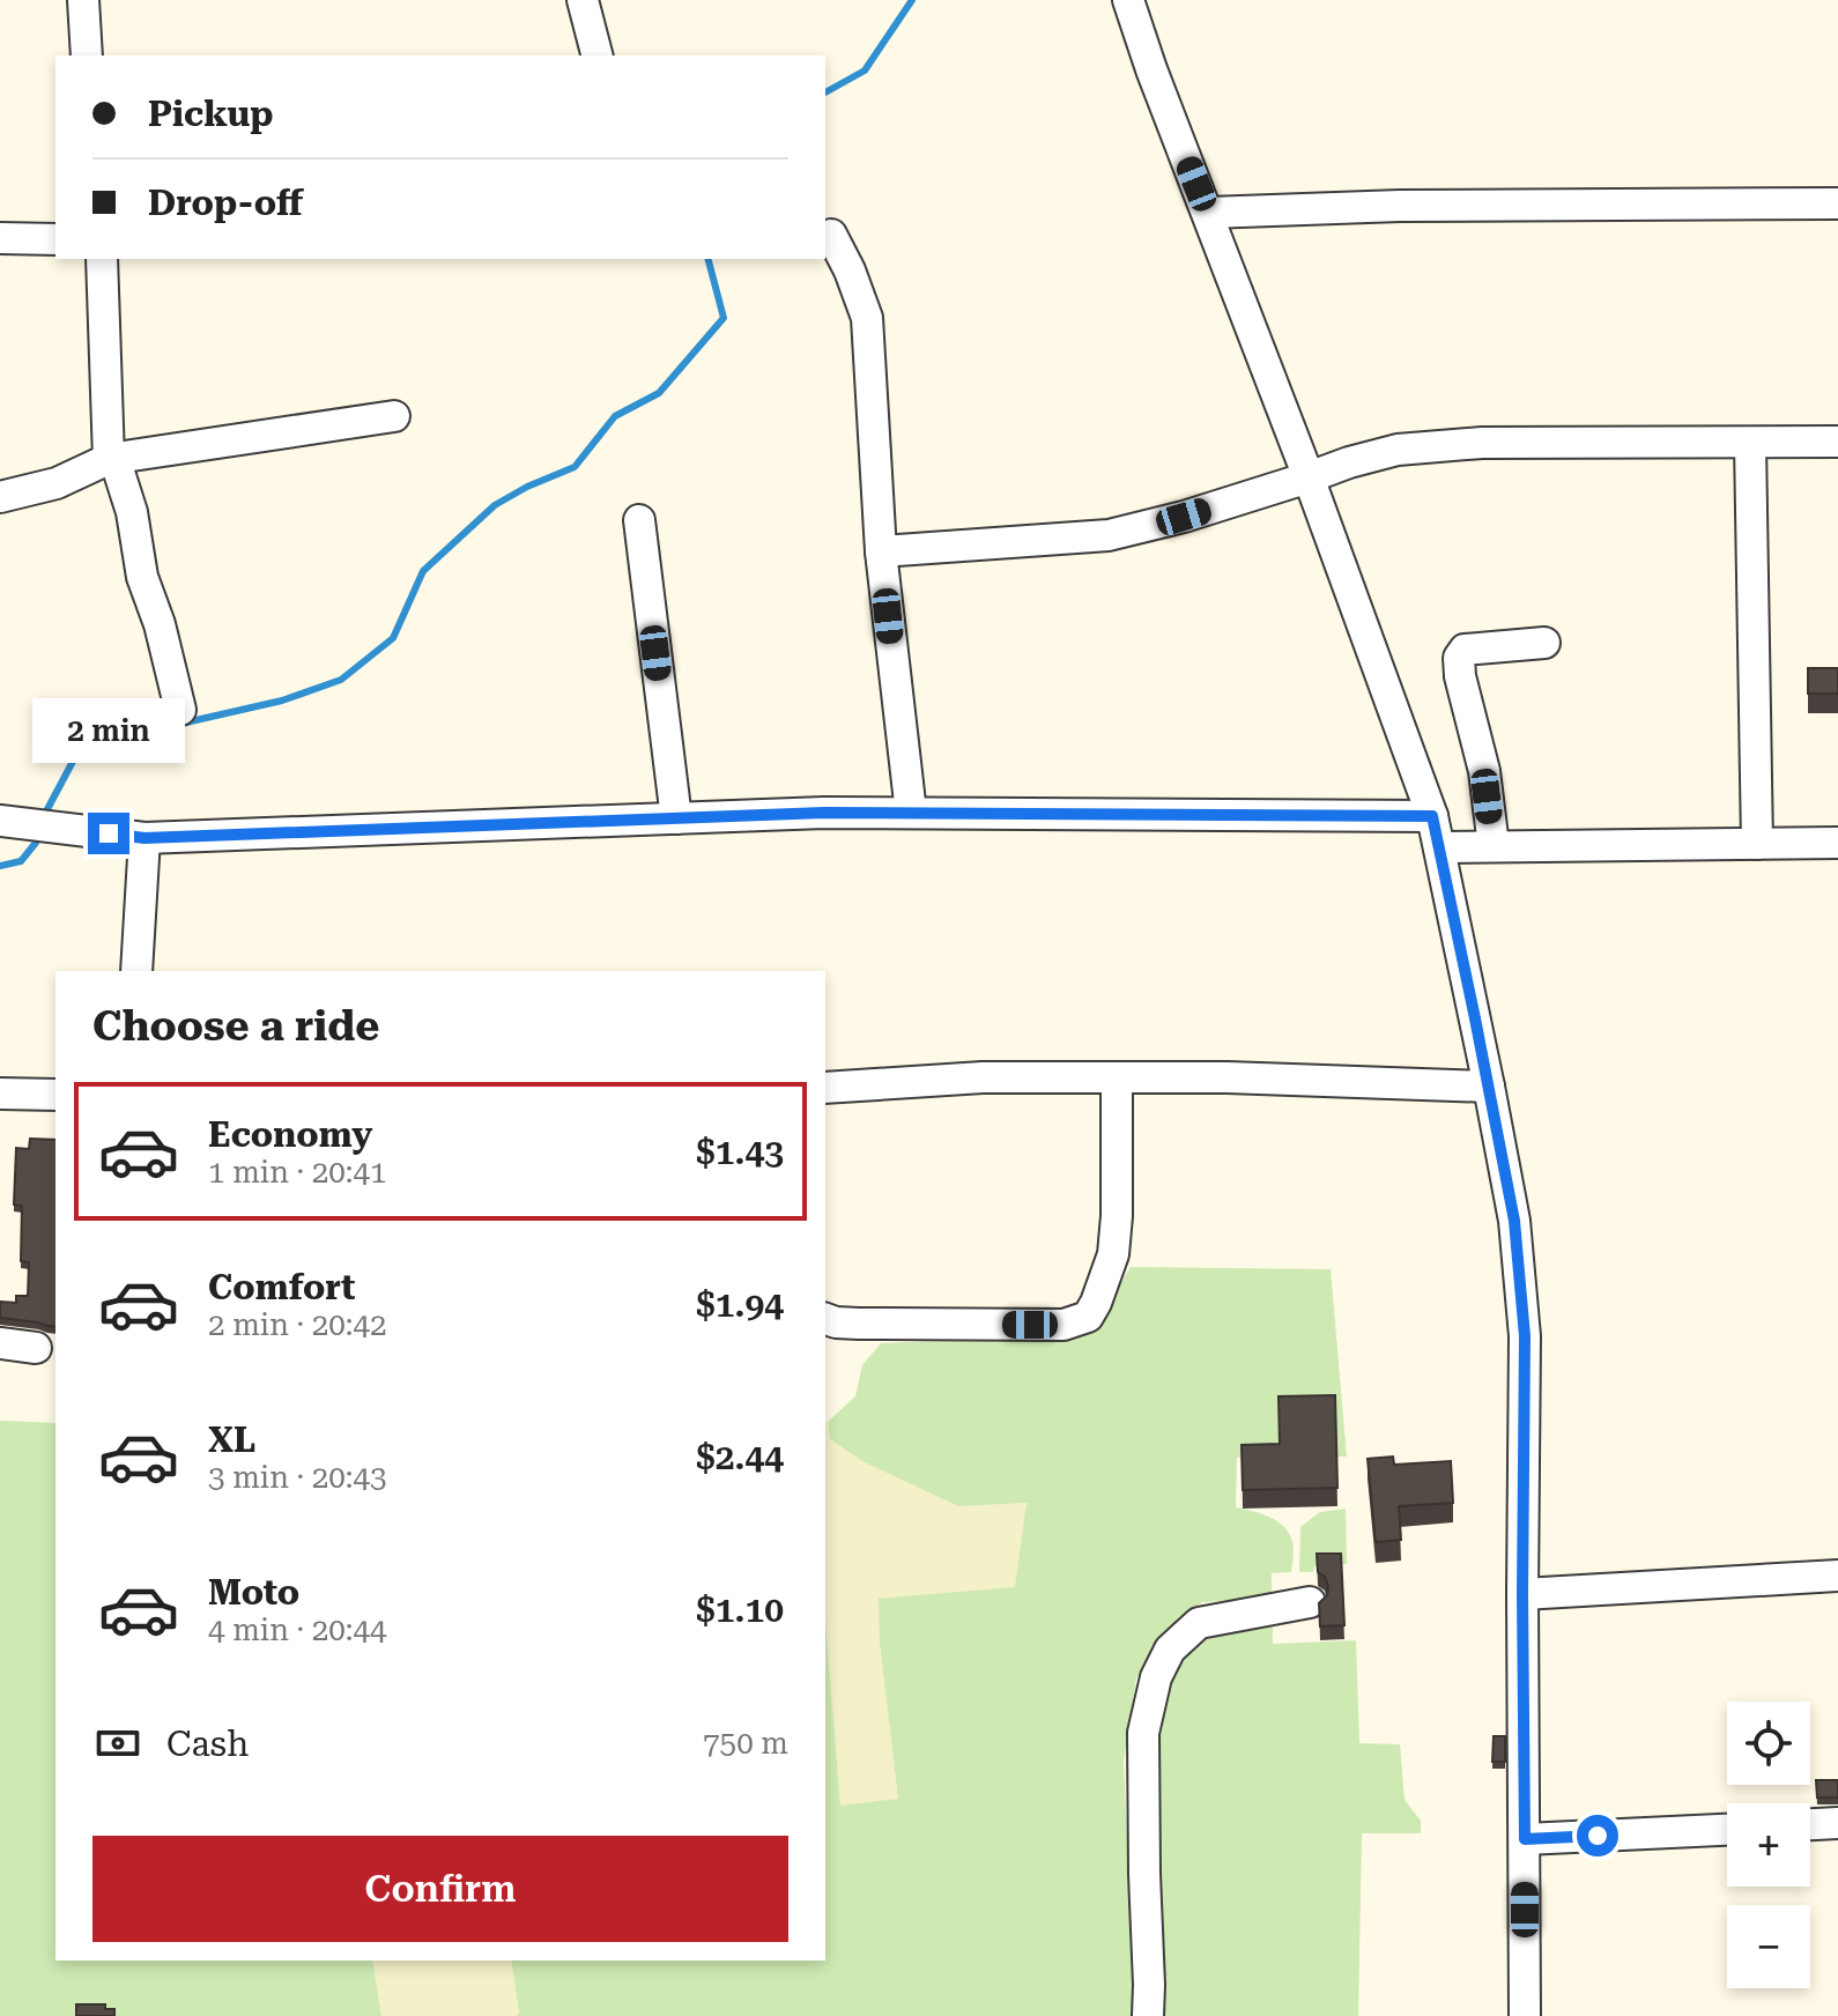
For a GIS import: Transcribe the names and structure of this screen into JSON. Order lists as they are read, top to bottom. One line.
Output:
{"page":{"banner":["Pickup","Drop-off"],"bubble":"2 min","heading":"Choose a ride","list":[{"name":"Economy","note":"1 min · 20:41","value":"$1.43"},{"name":"Comfort","note":"2 min · 20:42","value":"$1.94"},{"name":"XL","note":"3 min · 20:43","value":"$2.44"},{"name":"Moto","note":"4 min · 20:44","value":"$1.10"}],"pay":["Cash","750 m"],"map_buttons":["+","−"],"buttons":"Confirm"}}
